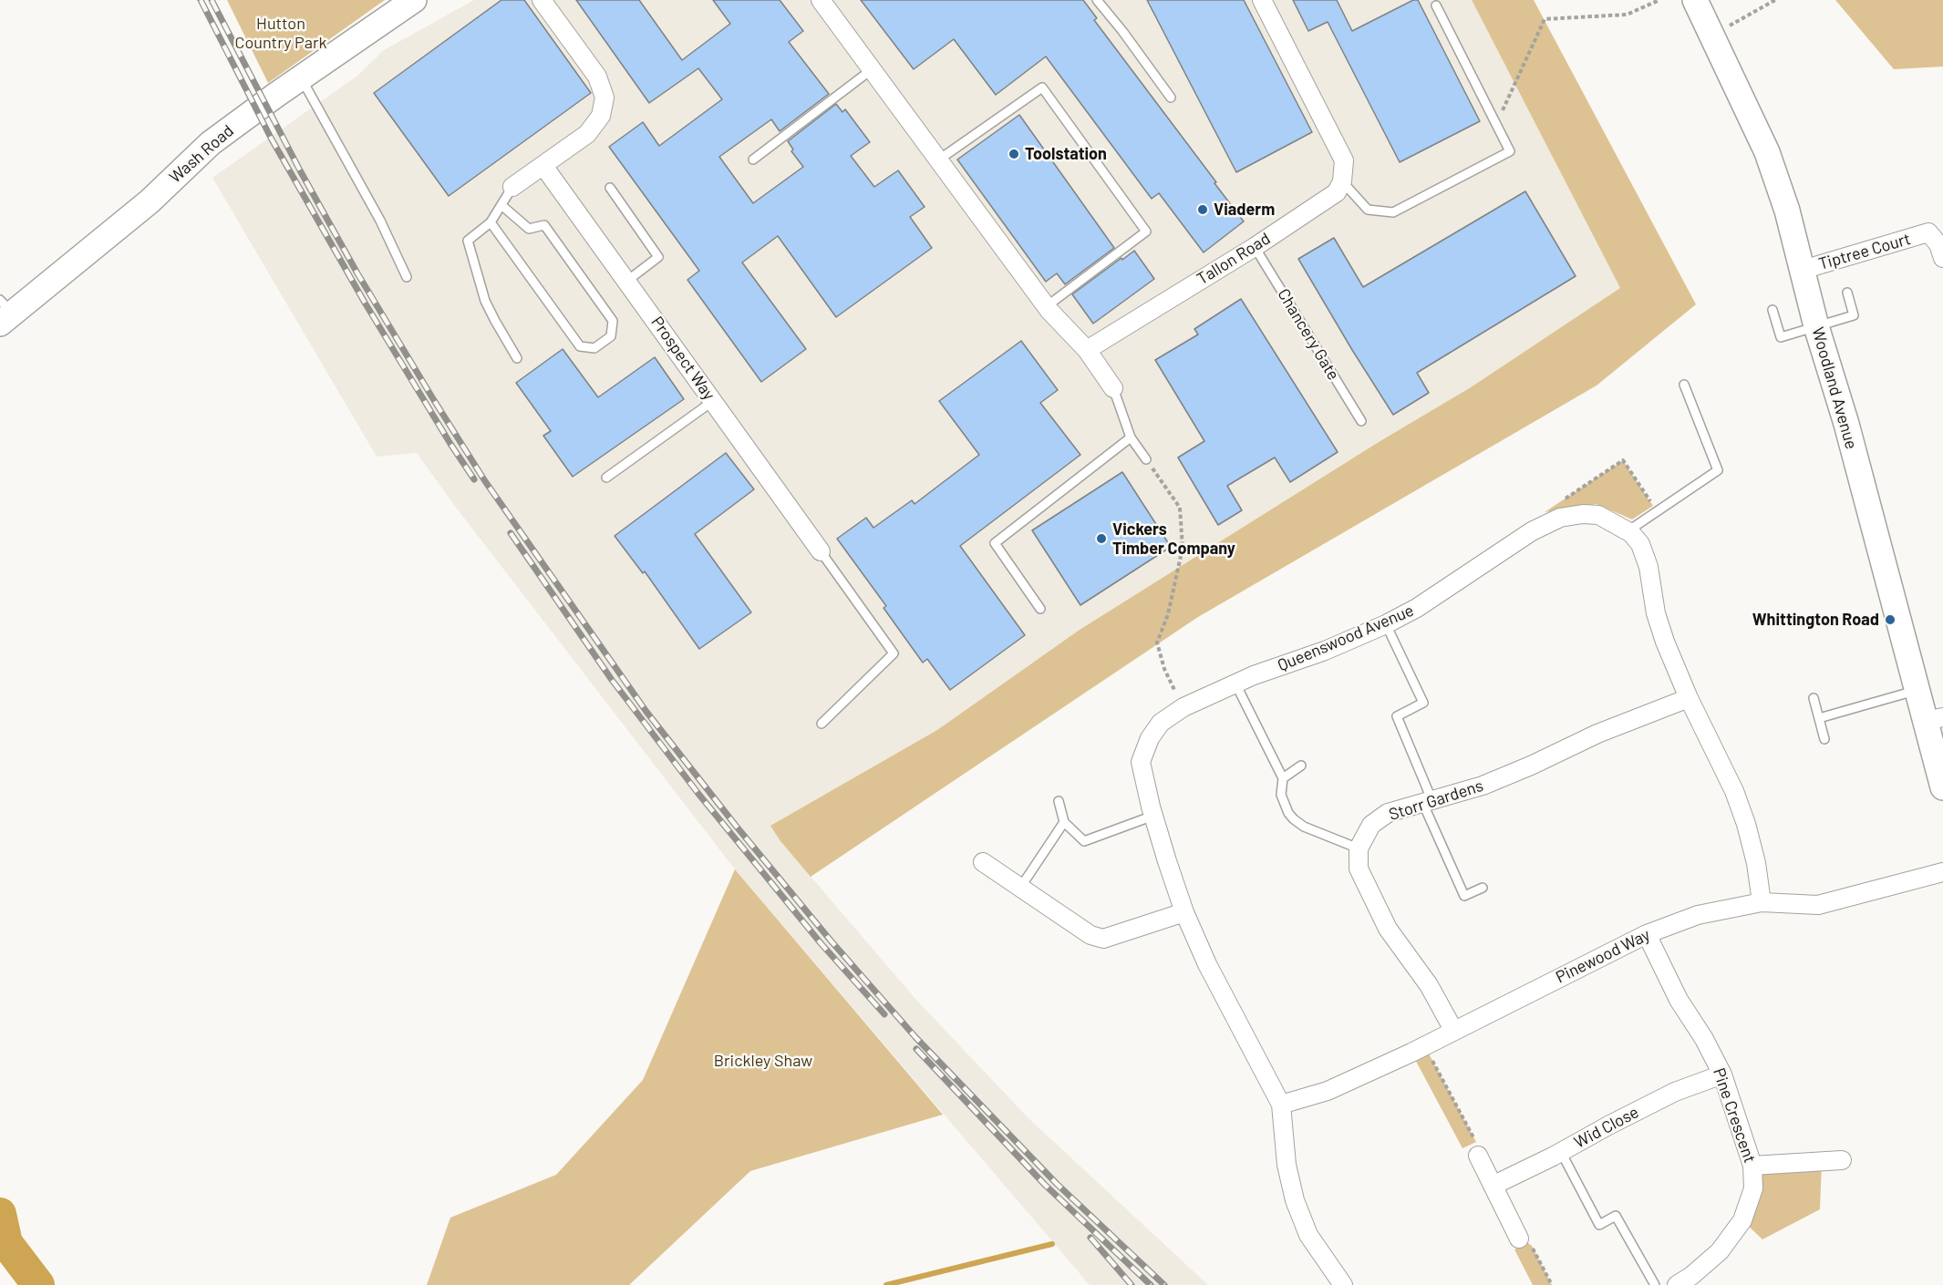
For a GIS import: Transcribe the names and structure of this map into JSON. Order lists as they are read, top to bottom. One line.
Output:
{"streets":{"street":["Wash Road","Tiptree Court","Tallon Road","Prospect Way","Woodland Avenue","Queenswood Avenue","Storr Gardens","Pinewood Way","Pine Crescent","Wid Close"],"lane":["Chancery Gate"]},"crossings":[["Tiptree Court","Woodland Avenue"],["Tallon Road","Chancery Gate"],["Queenswood Avenue","Storr Gardens"],["Queenswood Avenue","Pinewood Way"],["Pinewood Way","Pine Crescent"],["Pine Crescent","Wid Close"]],"parks":["Hutton Country Park","Brickley Shaw"],"places":["Toolstation","Viaderm","Vickers Timber Company","Whittington Road"]}
